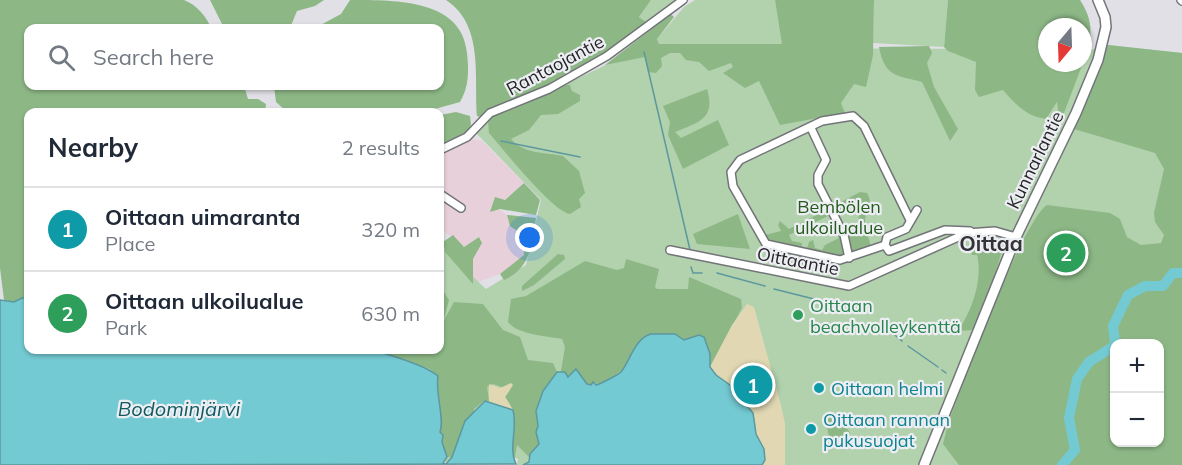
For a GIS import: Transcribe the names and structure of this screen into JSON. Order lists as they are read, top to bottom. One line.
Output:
{"streets":{"main road":["Kunnarlantie"],"street":["Rantaojantie","Oittaantie"]},"crossings":[["Kunnarlantie","Oittaantie"]],"districts":["Oittaa"],"water":["Bodominjärvi"],"parks":["Bembölen ulkoilualue"],"places":["Oittaan beachvolleykenttä","Oittaan helmi","Oittaan rannan pukusuojat"],"north":"bottom","page":{"search":"Search here","heading":["Nearby","2 results"],"list":[{"mark":"1","name":"Oittaan uimaranta","note":"Place","value":"320 m"},{"mark":"2","name":"Oittaan ulkoilualue","note":"Park","value":"630 m"}],"pins":["2","1"],"map_buttons":["+","−"]}}
